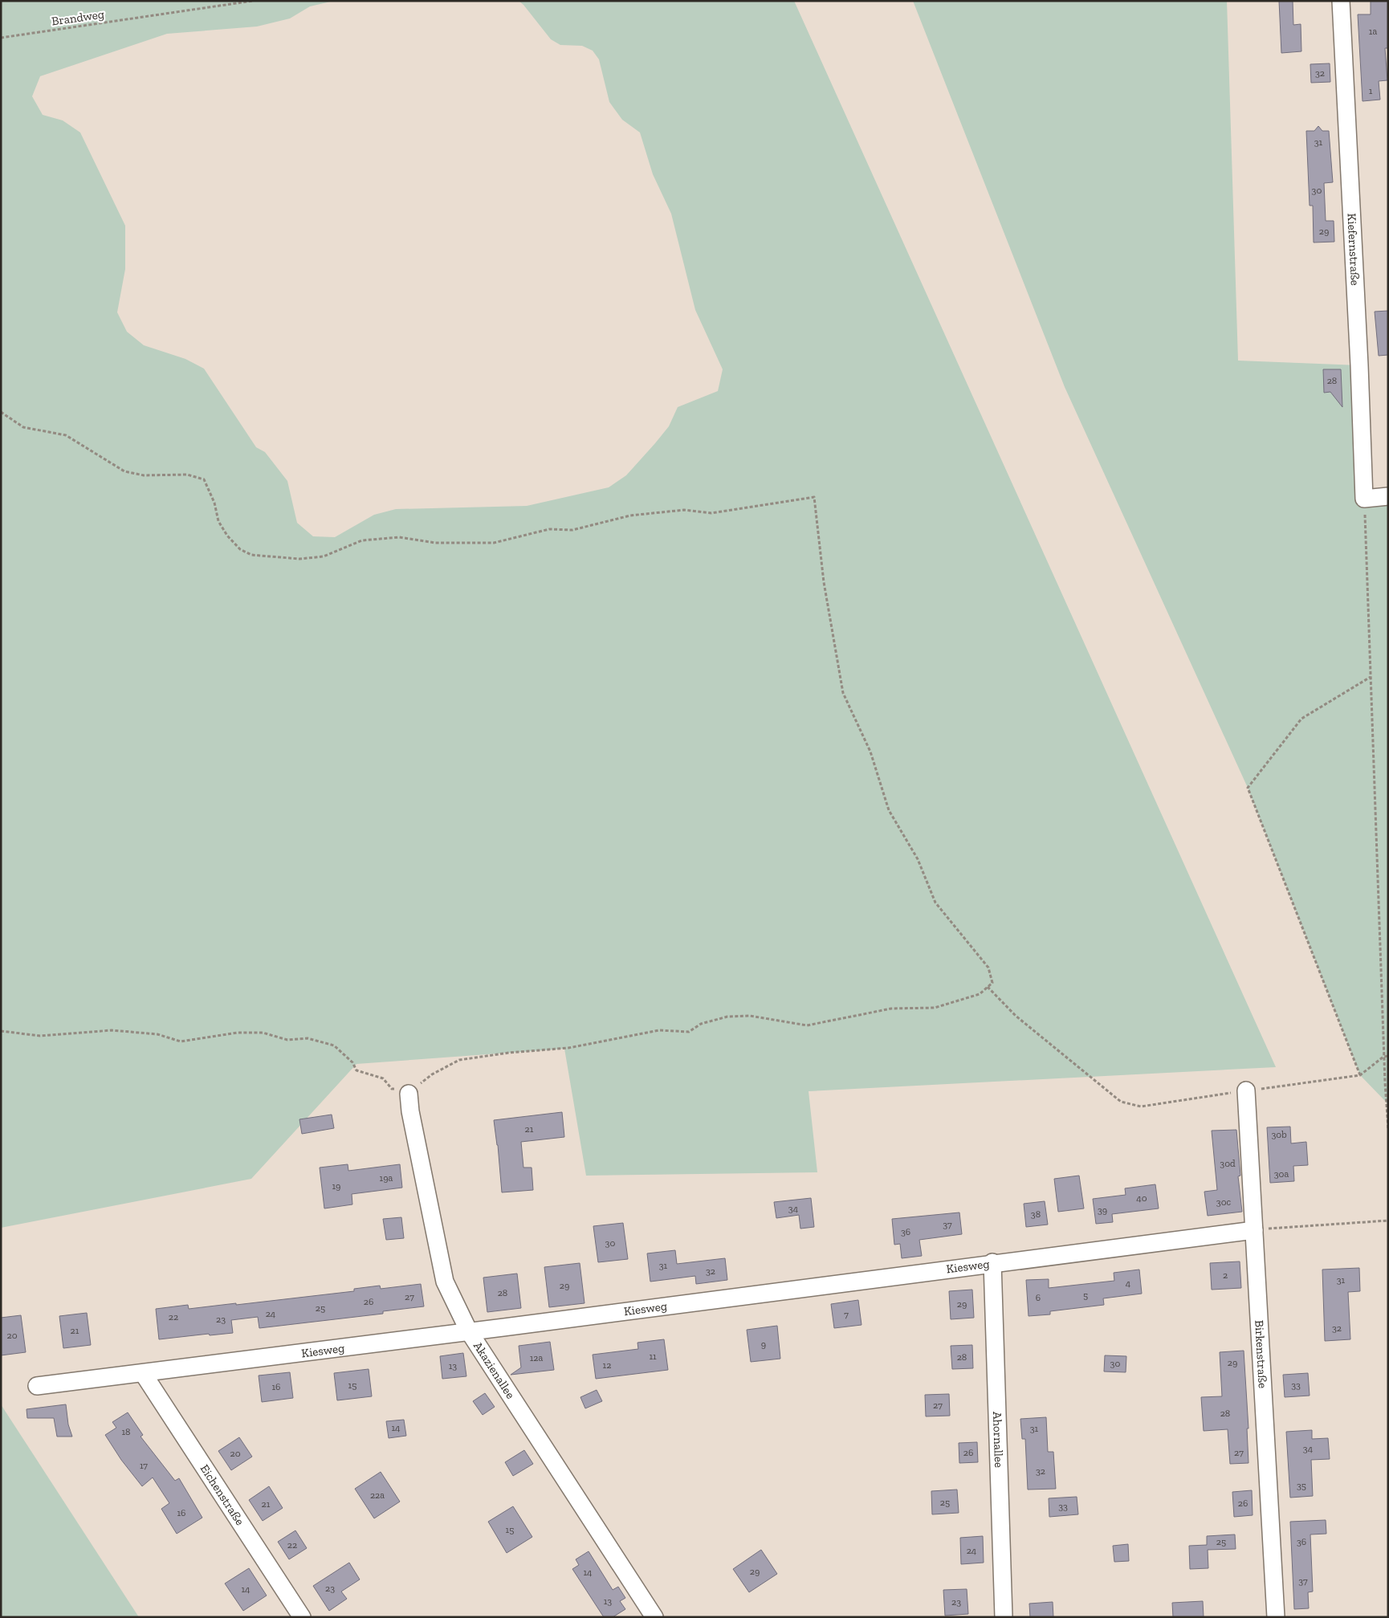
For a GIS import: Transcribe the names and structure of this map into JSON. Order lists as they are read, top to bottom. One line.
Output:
{"streets":{"street":["Kiefernstraße","Kiesweg","Birkenstraße","Akazienallee","Ahornallee","Eichenstraße"],"path":["Brandweg"]},"crossings":[["Kiesweg","Birkenstraße"],["Kiesweg","Akazienallee"],["Kiesweg","Ahornallee"],["Kiesweg","Eichenstraße"]],"house_numbers":["1a","32","1","31","30","29","28","21","30b","30d","30a","19a","19","40","30c","34","39","38","37","36","30","31","32","2","31","4","29","28","5","27","6","26","29","25","24","7","22","23","32","21","20","9","11","28","12a","29","30","12","13","15","33","16","27","28","14","31","18","34","26","27","20","17","32","35","22a","25","26","21","33","16","15","25","36","22","24","29","14","37","23","14","13","23"]}
